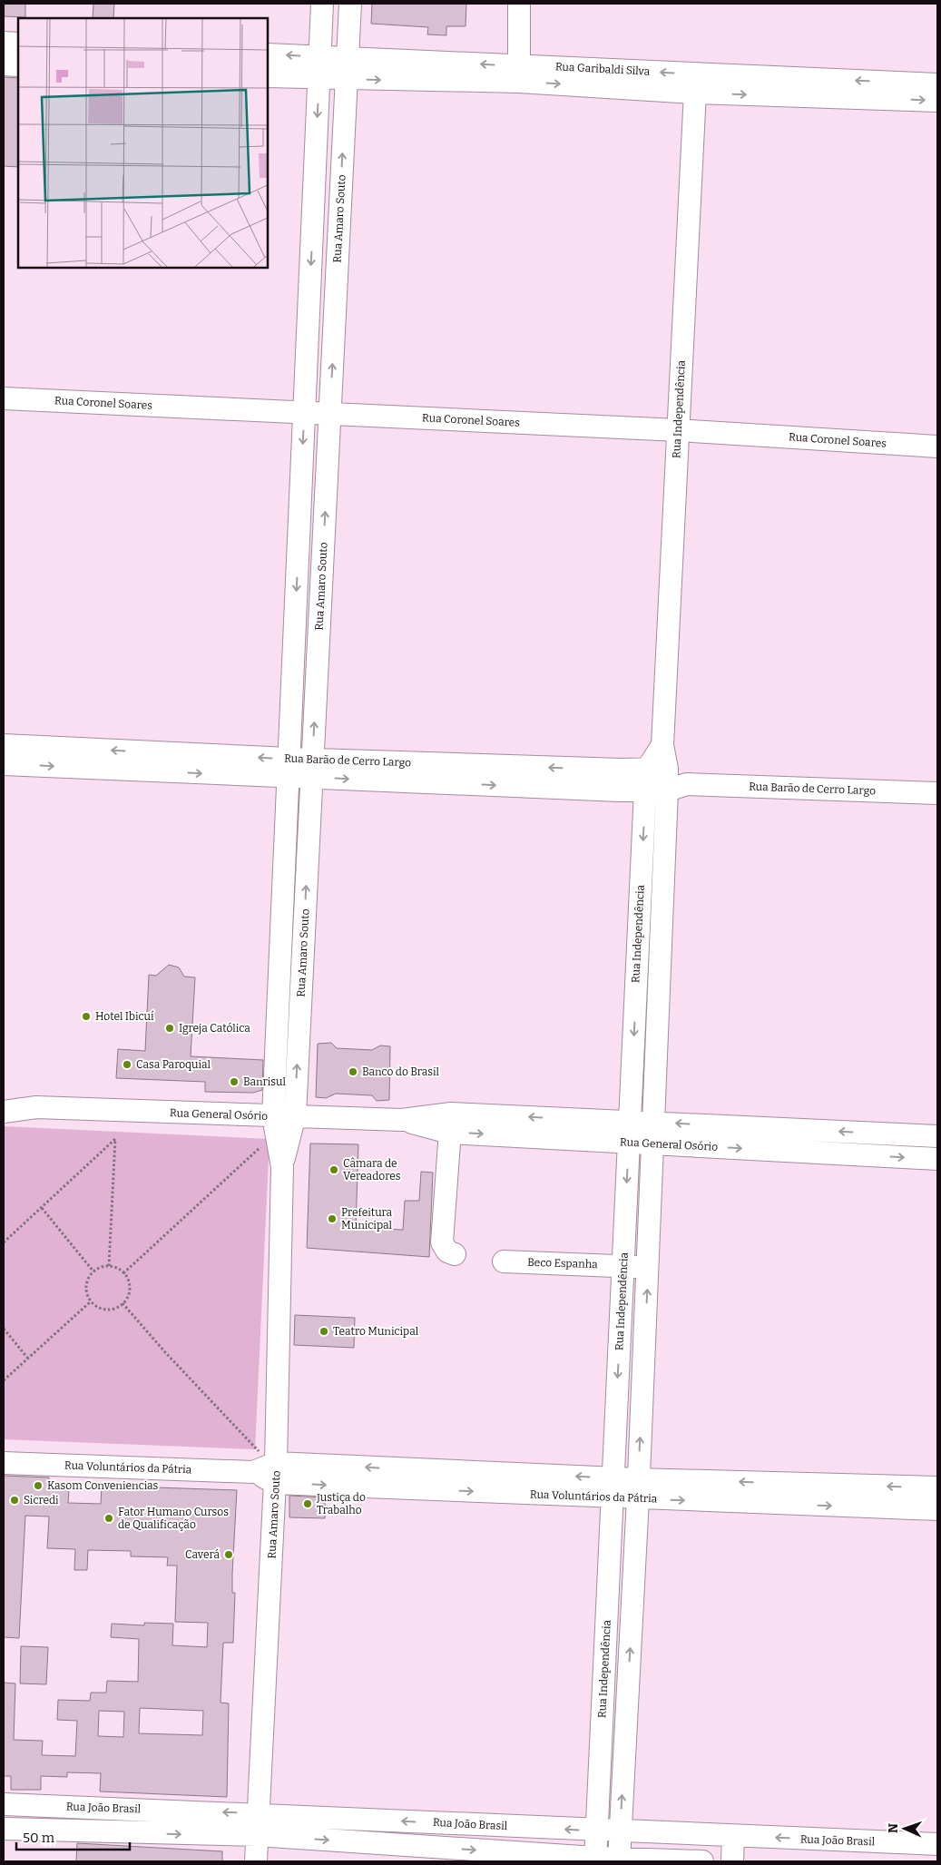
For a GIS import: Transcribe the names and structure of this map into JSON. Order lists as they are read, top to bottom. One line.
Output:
{"streets":{"street":["Rua Garibaldi Silva","Rua Amaro Souto","Rua Coronel Soares","Rua Independência","Rua Barão de Cerro Largo","Rua General Osório","Beco Espanha","Rua Voluntários da Pátria","Rua João Brasil"]},"crossings":[["Rua Garibaldi Silva","Rua Amaro Souto"],["Rua Garibaldi Silva","Rua Independência"],["Rua Amaro Souto","Rua Coronel Soares"],["Rua Amaro Souto","Rua Barão de Cerro Largo"],["Rua Amaro Souto","Rua General Osório"],["Rua Amaro Souto","Rua Voluntários da Pátria"],["Rua Amaro Souto","Rua João Brasil"],["Rua Coronel Soares","Rua Independência"],["Rua Independência","Rua Barão de Cerro Largo"],["Rua Independência","Rua General Osório"],["Rua Independência","Beco Espanha"],["Rua Independência","Rua Voluntários da Pátria"],["Rua Independência","Rua João Brasil"]],"places":["Hotel Ibicuí","Igreja Católica","Casa Paroquial","Banco do Brasil","Banrisul","Câmara de Vereadores","Prefeitura Municipal","Teatro Municipal","Kasom Conveniencias","Sicredi","Justiça do Trabalho","Fator Humano Cursos de Qualificação","Caverá"],"scale_bar":"50 m","north":"left"}
